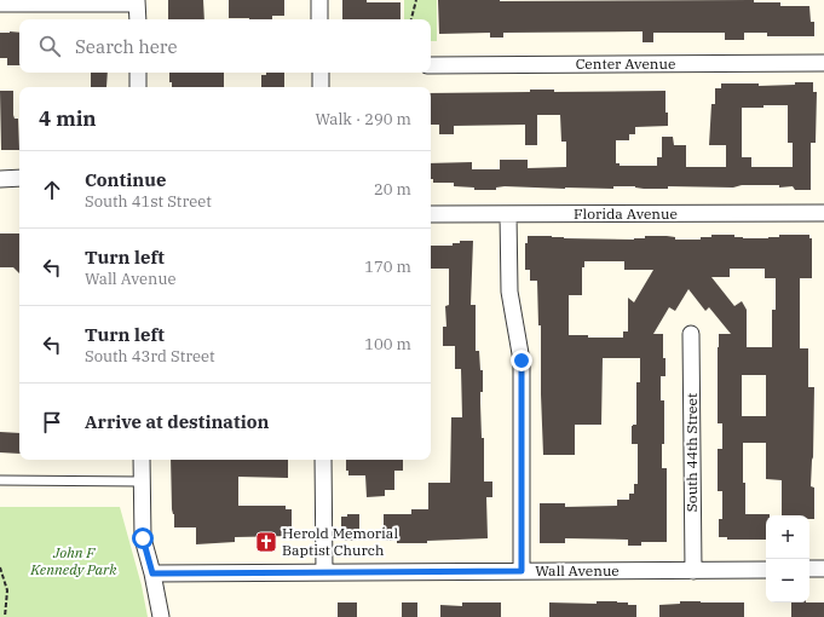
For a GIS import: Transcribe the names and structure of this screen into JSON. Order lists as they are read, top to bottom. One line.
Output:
{"streets":{"street":["Center Avenue","Florida Avenue","South 44th Street","Wall Avenue"]},"crossings":[["South 44th Street","Wall Avenue"]],"parks":["John F Kennedy Park"],"places":{"church":["Herold Memorial Baptist Church"]},"page":{"search":"Search here","heading":["4 min","Walk · 290 m"],"list":[["Continue","South 41st Street","20 m"],["Turn left","Wall Avenue","170 m"],["Turn left","South 43rd Street","100 m"],"Arrive at destination"],"map_buttons":["+","−"]}}
